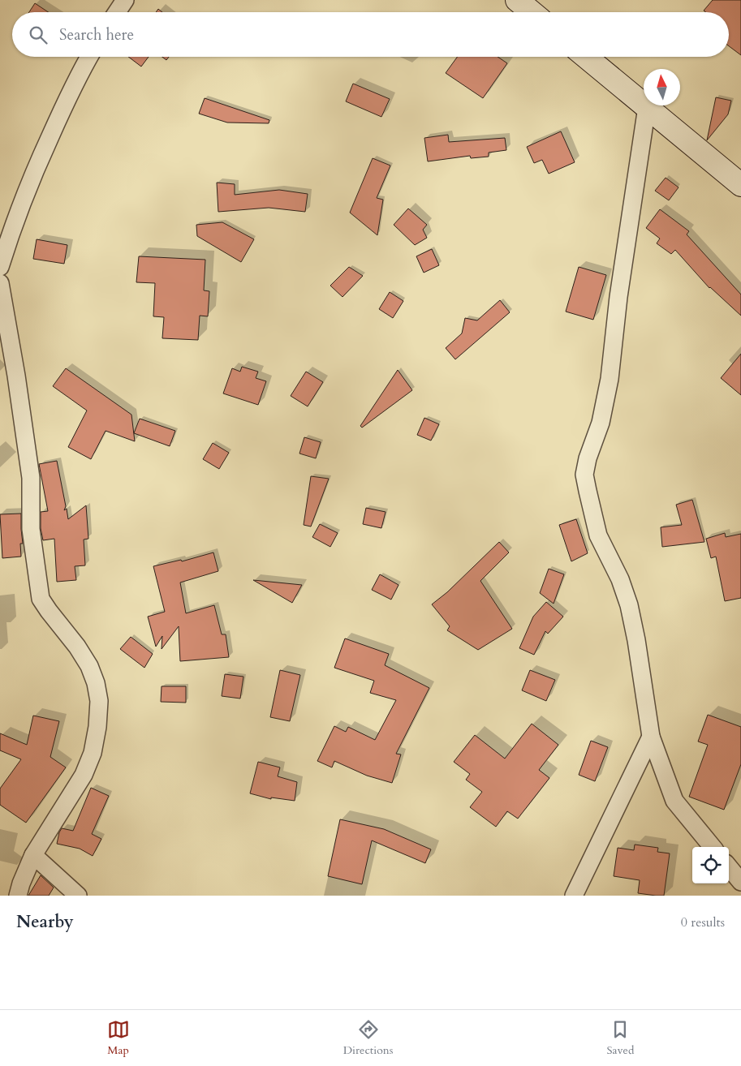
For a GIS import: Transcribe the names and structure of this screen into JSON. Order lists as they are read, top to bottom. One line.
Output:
{"north":"top","page":{"search":"Search here","heading":["Nearby","0 results"],"nav":["Map","Directions","Saved"]}}
